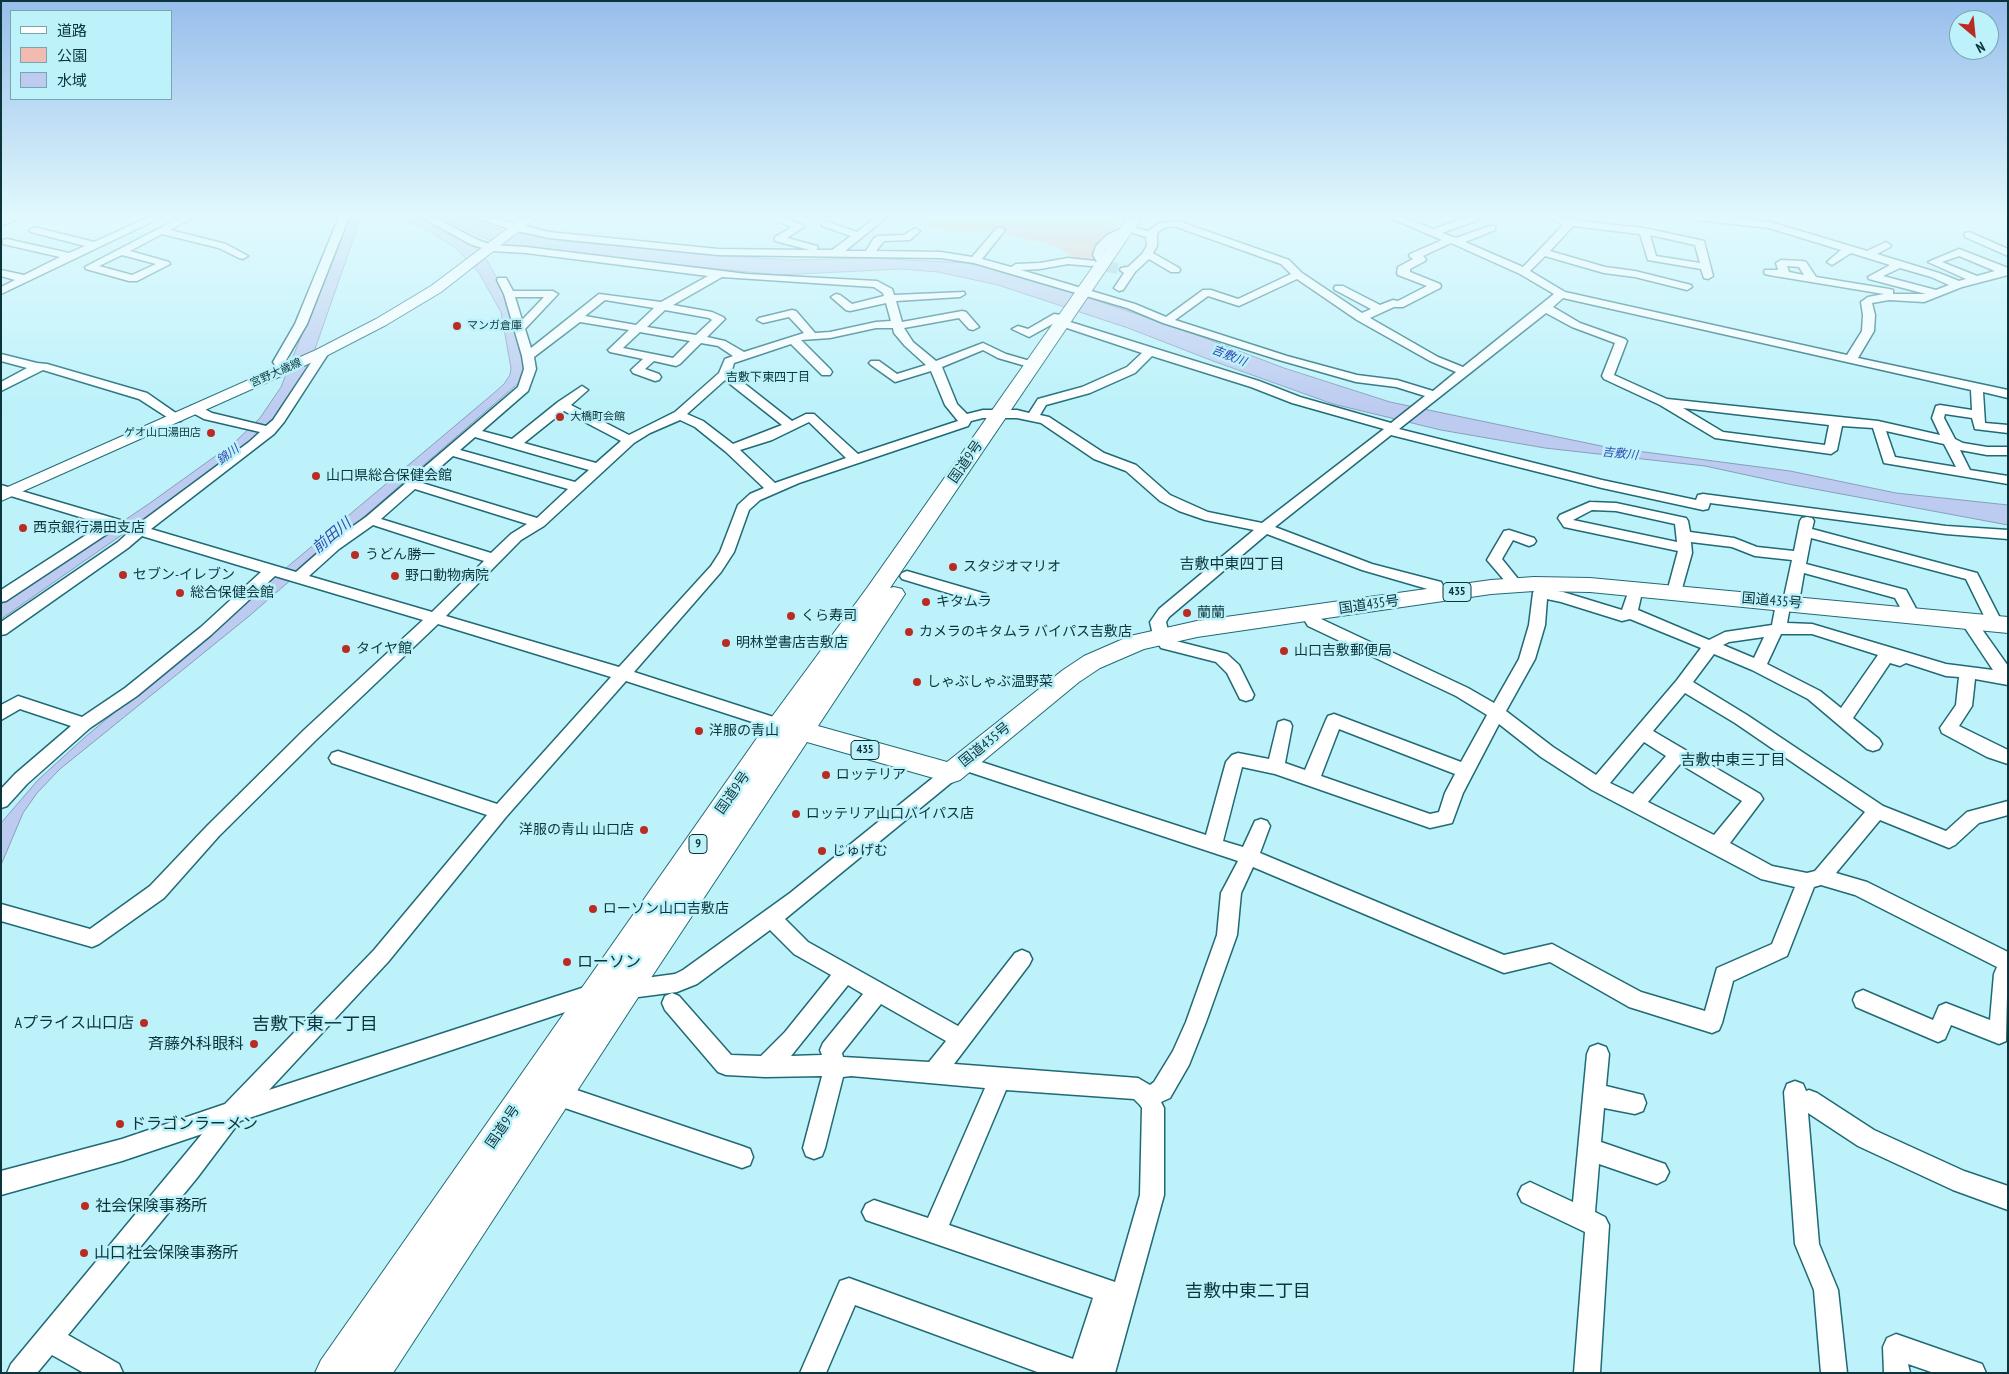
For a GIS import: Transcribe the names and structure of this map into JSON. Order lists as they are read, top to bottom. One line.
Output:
{"streets":{"highway":["国道9号","435","国道435号","9"],"main road":["宮野大歳線"]},"crossings":[["国道9号","国道435号"]],"districts":["吉敷下東四丁目","吉敷中東四丁目","吉敷中東三丁目","吉敷下東一丁目","吉敷中東二丁目"],"water":["吉敷川","錦川","前田川"],"places":["マンガ倉庫","大橋町会館","ゲオ山口湯田店","山口県総合保健会館","西京銀行湯田支店","うどん勝一","スタジオマリオ","セブン-イレブン","野口動物病院","総合保健会館","キタムラ","蘭蘭","くら寿司","カメラのキタムラ バイパス吉敷店","明林堂書店吉敷店","タイヤ館","山口吉敷郵便局","しゃぶしゃぶ温野菜","洋服の青山","ロッテリア","ロッテリア山口バイパス店","洋服の青山 山口店","じゅげむ","ローソン山口吉敷店","ローソン","Aプライス山口店","斉藤外科眼科","ドラゴンラーメン","社会保険事務所","山口社会保険事務所"],"legend":["道路","公園","水域"],"north":"bottom right"}
